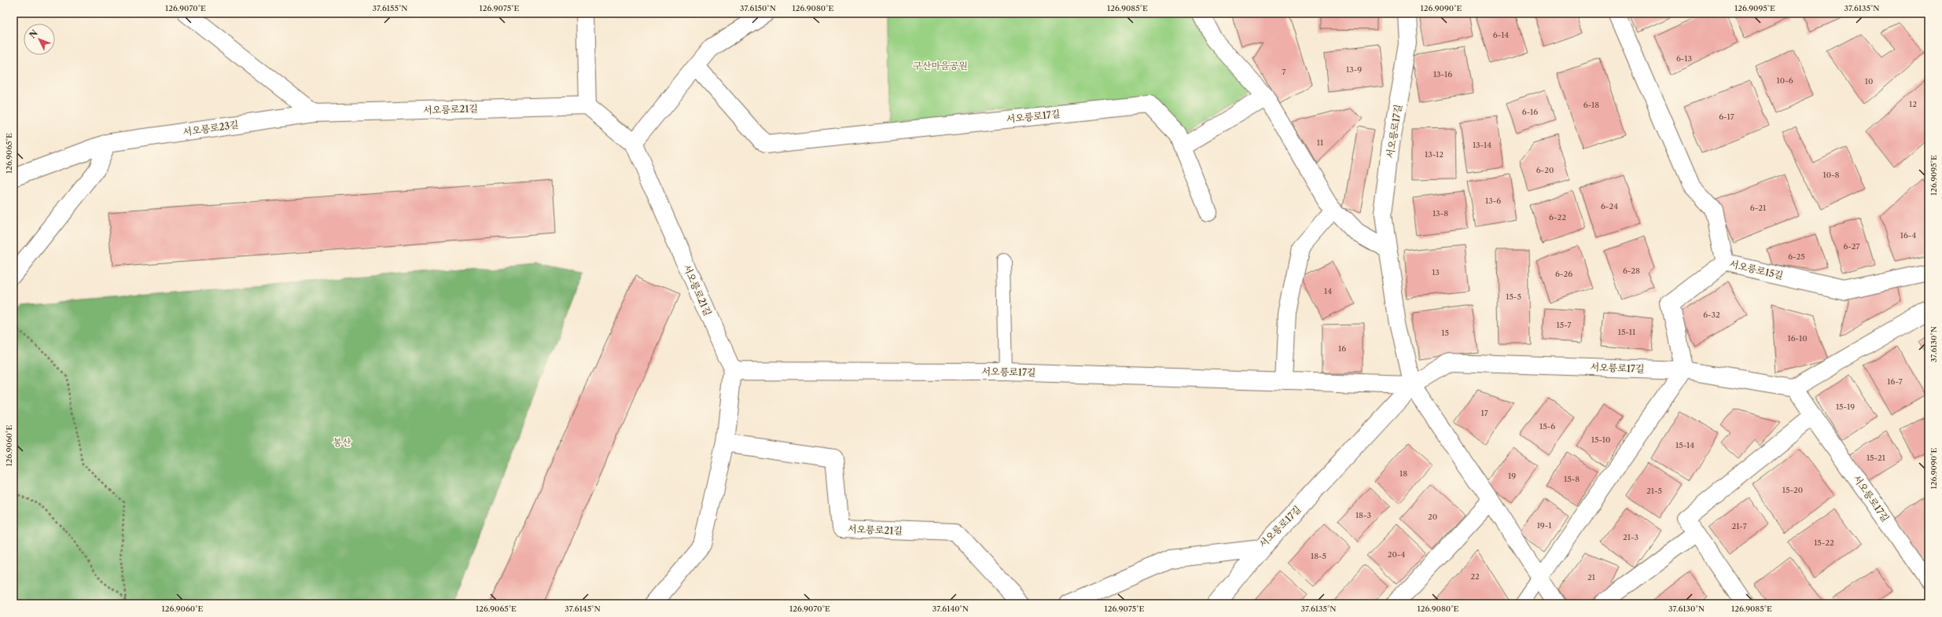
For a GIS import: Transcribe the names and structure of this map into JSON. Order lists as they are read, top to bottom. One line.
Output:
{"streets":{"street":["서오릉로21길","서오릉로17길","서오릉로23길","서오릉로15길"]},"crossings":[["서오릉로21길","서오릉로17길"],["서오릉로21길","서오릉로23길"]],"parks":["구산마을공원","봉산"],"house_numbers":["6-14","6-13","13-9","7","13-16","10-6","10","12","6-18","6-16","6-17","11","13-14","13-12","6-20","10-8","13-6","6-24","6-21","13-8","6-22","16-4","6-27","6-25","6-28","13","6-26","14","15-5","6-32","15-7","15-11","15","16-10","16","16-7","15-19","17","15-6","15-10","15-14","15-21","18","19","15-8","15-20","21-5","18-3","20","19-1","21-7","21-3","15-22","20-4","18-5","22","21"],"north":"top left","coordinates":["126.9070°E","37.6155°N","126.9075°E","37.6150°N","126.9080°E","126.9085°E","126.9090°E","126.9095°E","37.6135°N","126.9065°E","37.6130°N","126.9060°E","37.6145°N","37.6140°N"]}
